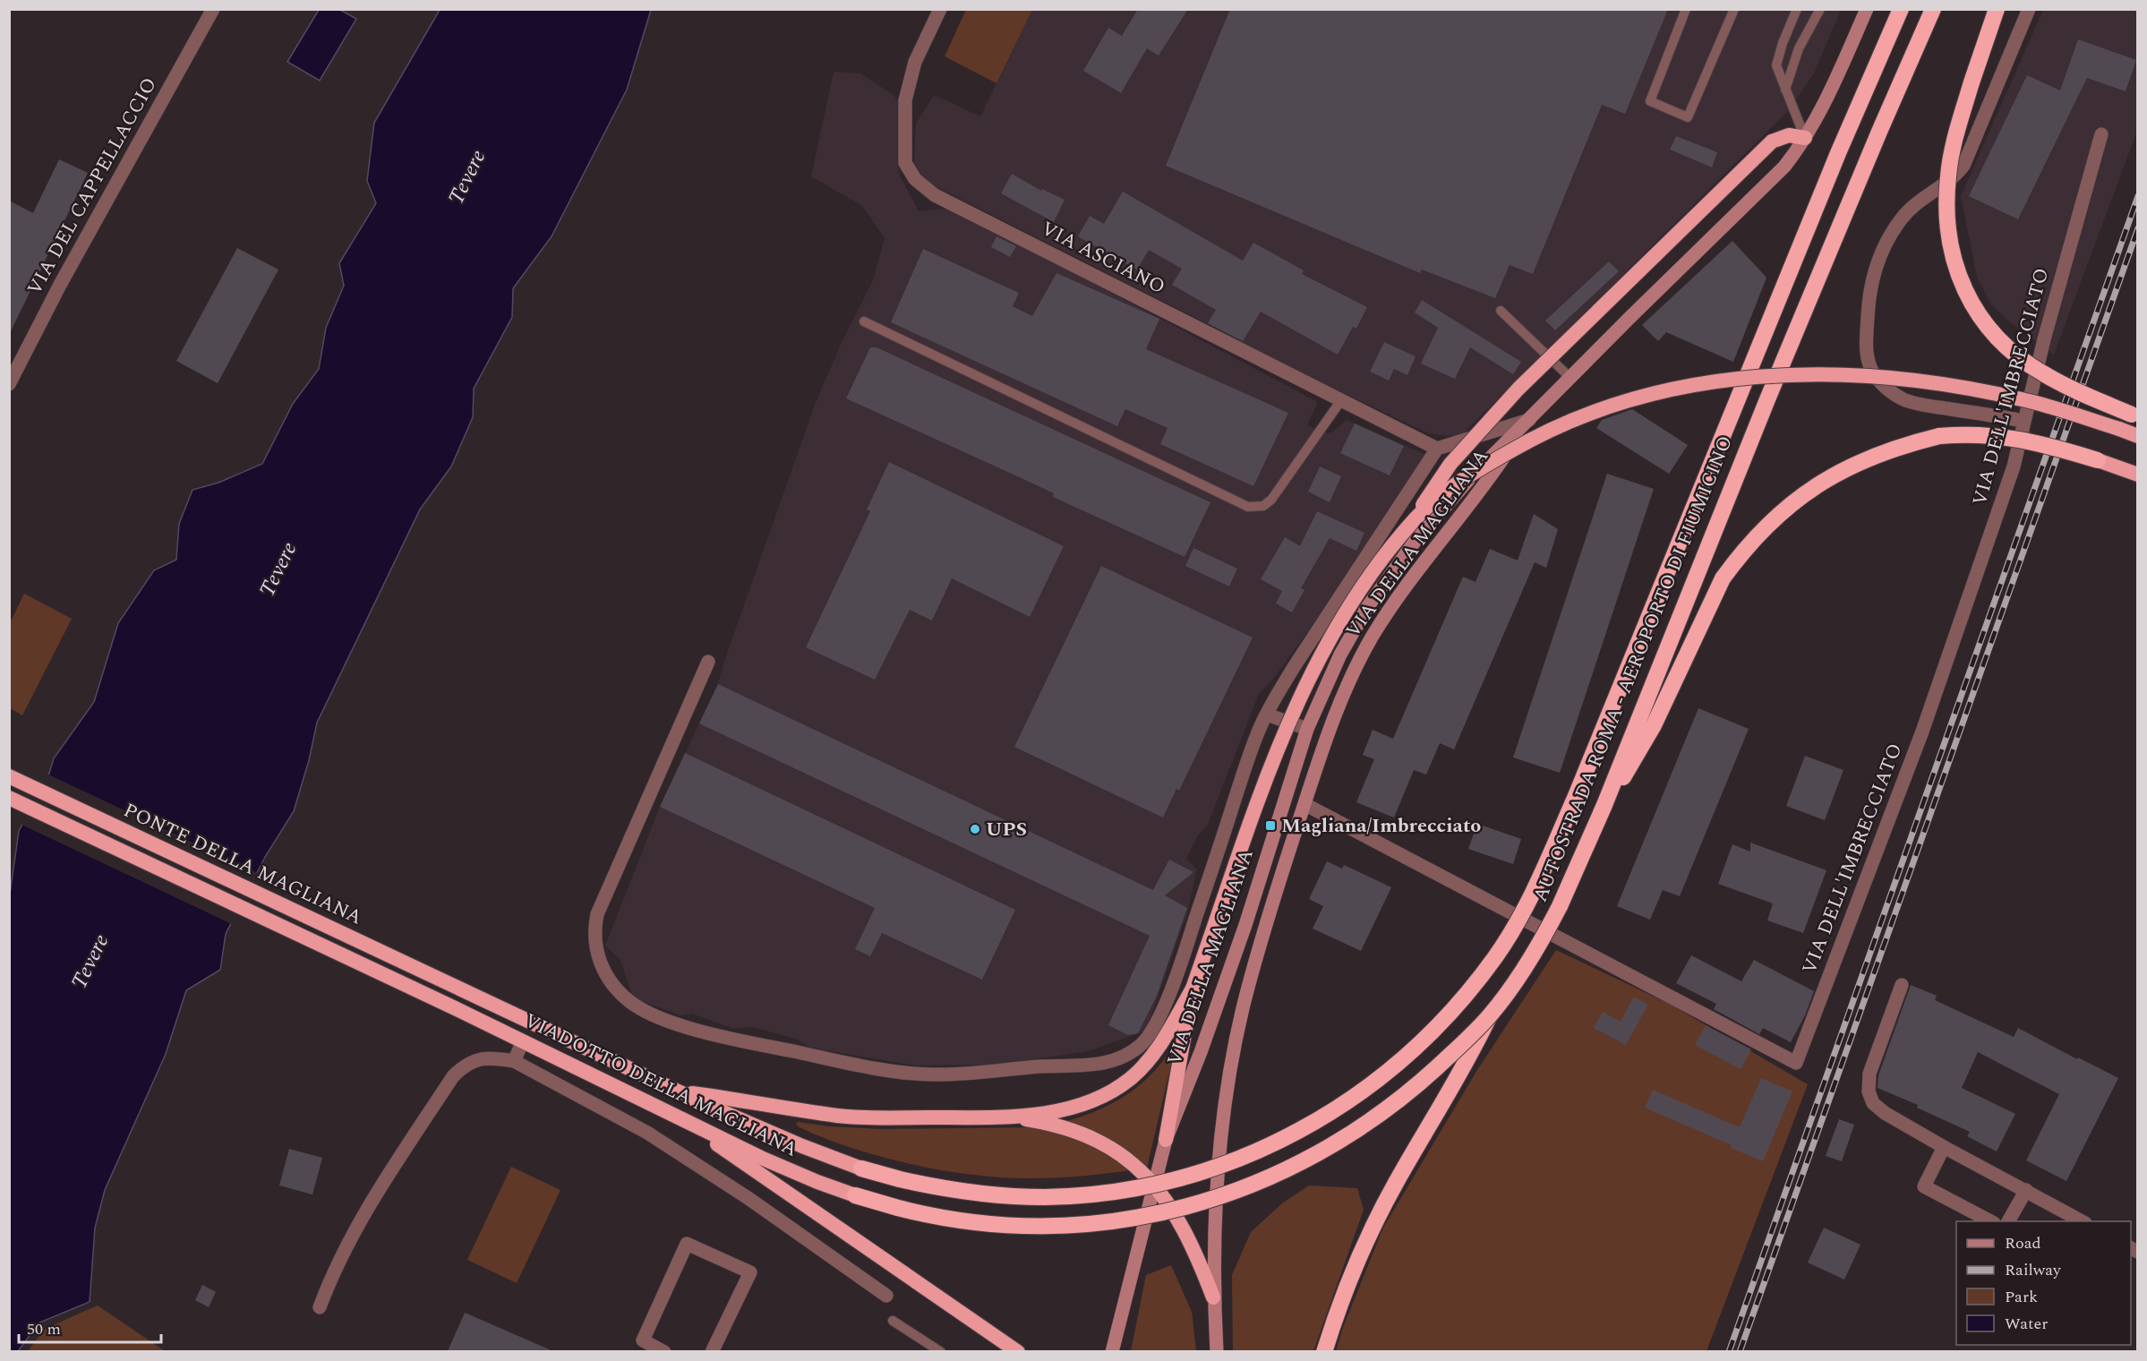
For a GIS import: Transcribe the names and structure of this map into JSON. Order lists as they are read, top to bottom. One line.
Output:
{"streets":{"highway":["AUTOSTRADA ROMA - AEROPORTO DI FIUMICINO","PONTE DELLA MAGLIANA","VIADOTTO DELLA MAGLIANA"],"main road":["VIA DELLA MAGLIANA"],"street":["VIA DEL CAPPELLACCIO","VIA ASCIANO","VIA DELL'IMBRECCIATO"]},"crossings":[["VIA ASCIANO","VIA DELLA MAGLIANA"],["VIA DELL'IMBRECCIATO","VIA DELLA MAGLIANA"],["AUTOSTRADA ROMA - AEROPORTO DI FIUMICINO","VIADOTTO DELLA MAGLIANA"],["PONTE DELLA MAGLIANA","VIADOTTO DELLA MAGLIANA"]],"water":["Tevere"],"places":{"transit":["Magliana/Imbrecciato"],"other":["UPS"]},"legend":["Road","Railway","Park","Water"],"scale_bar":"50 m"}
